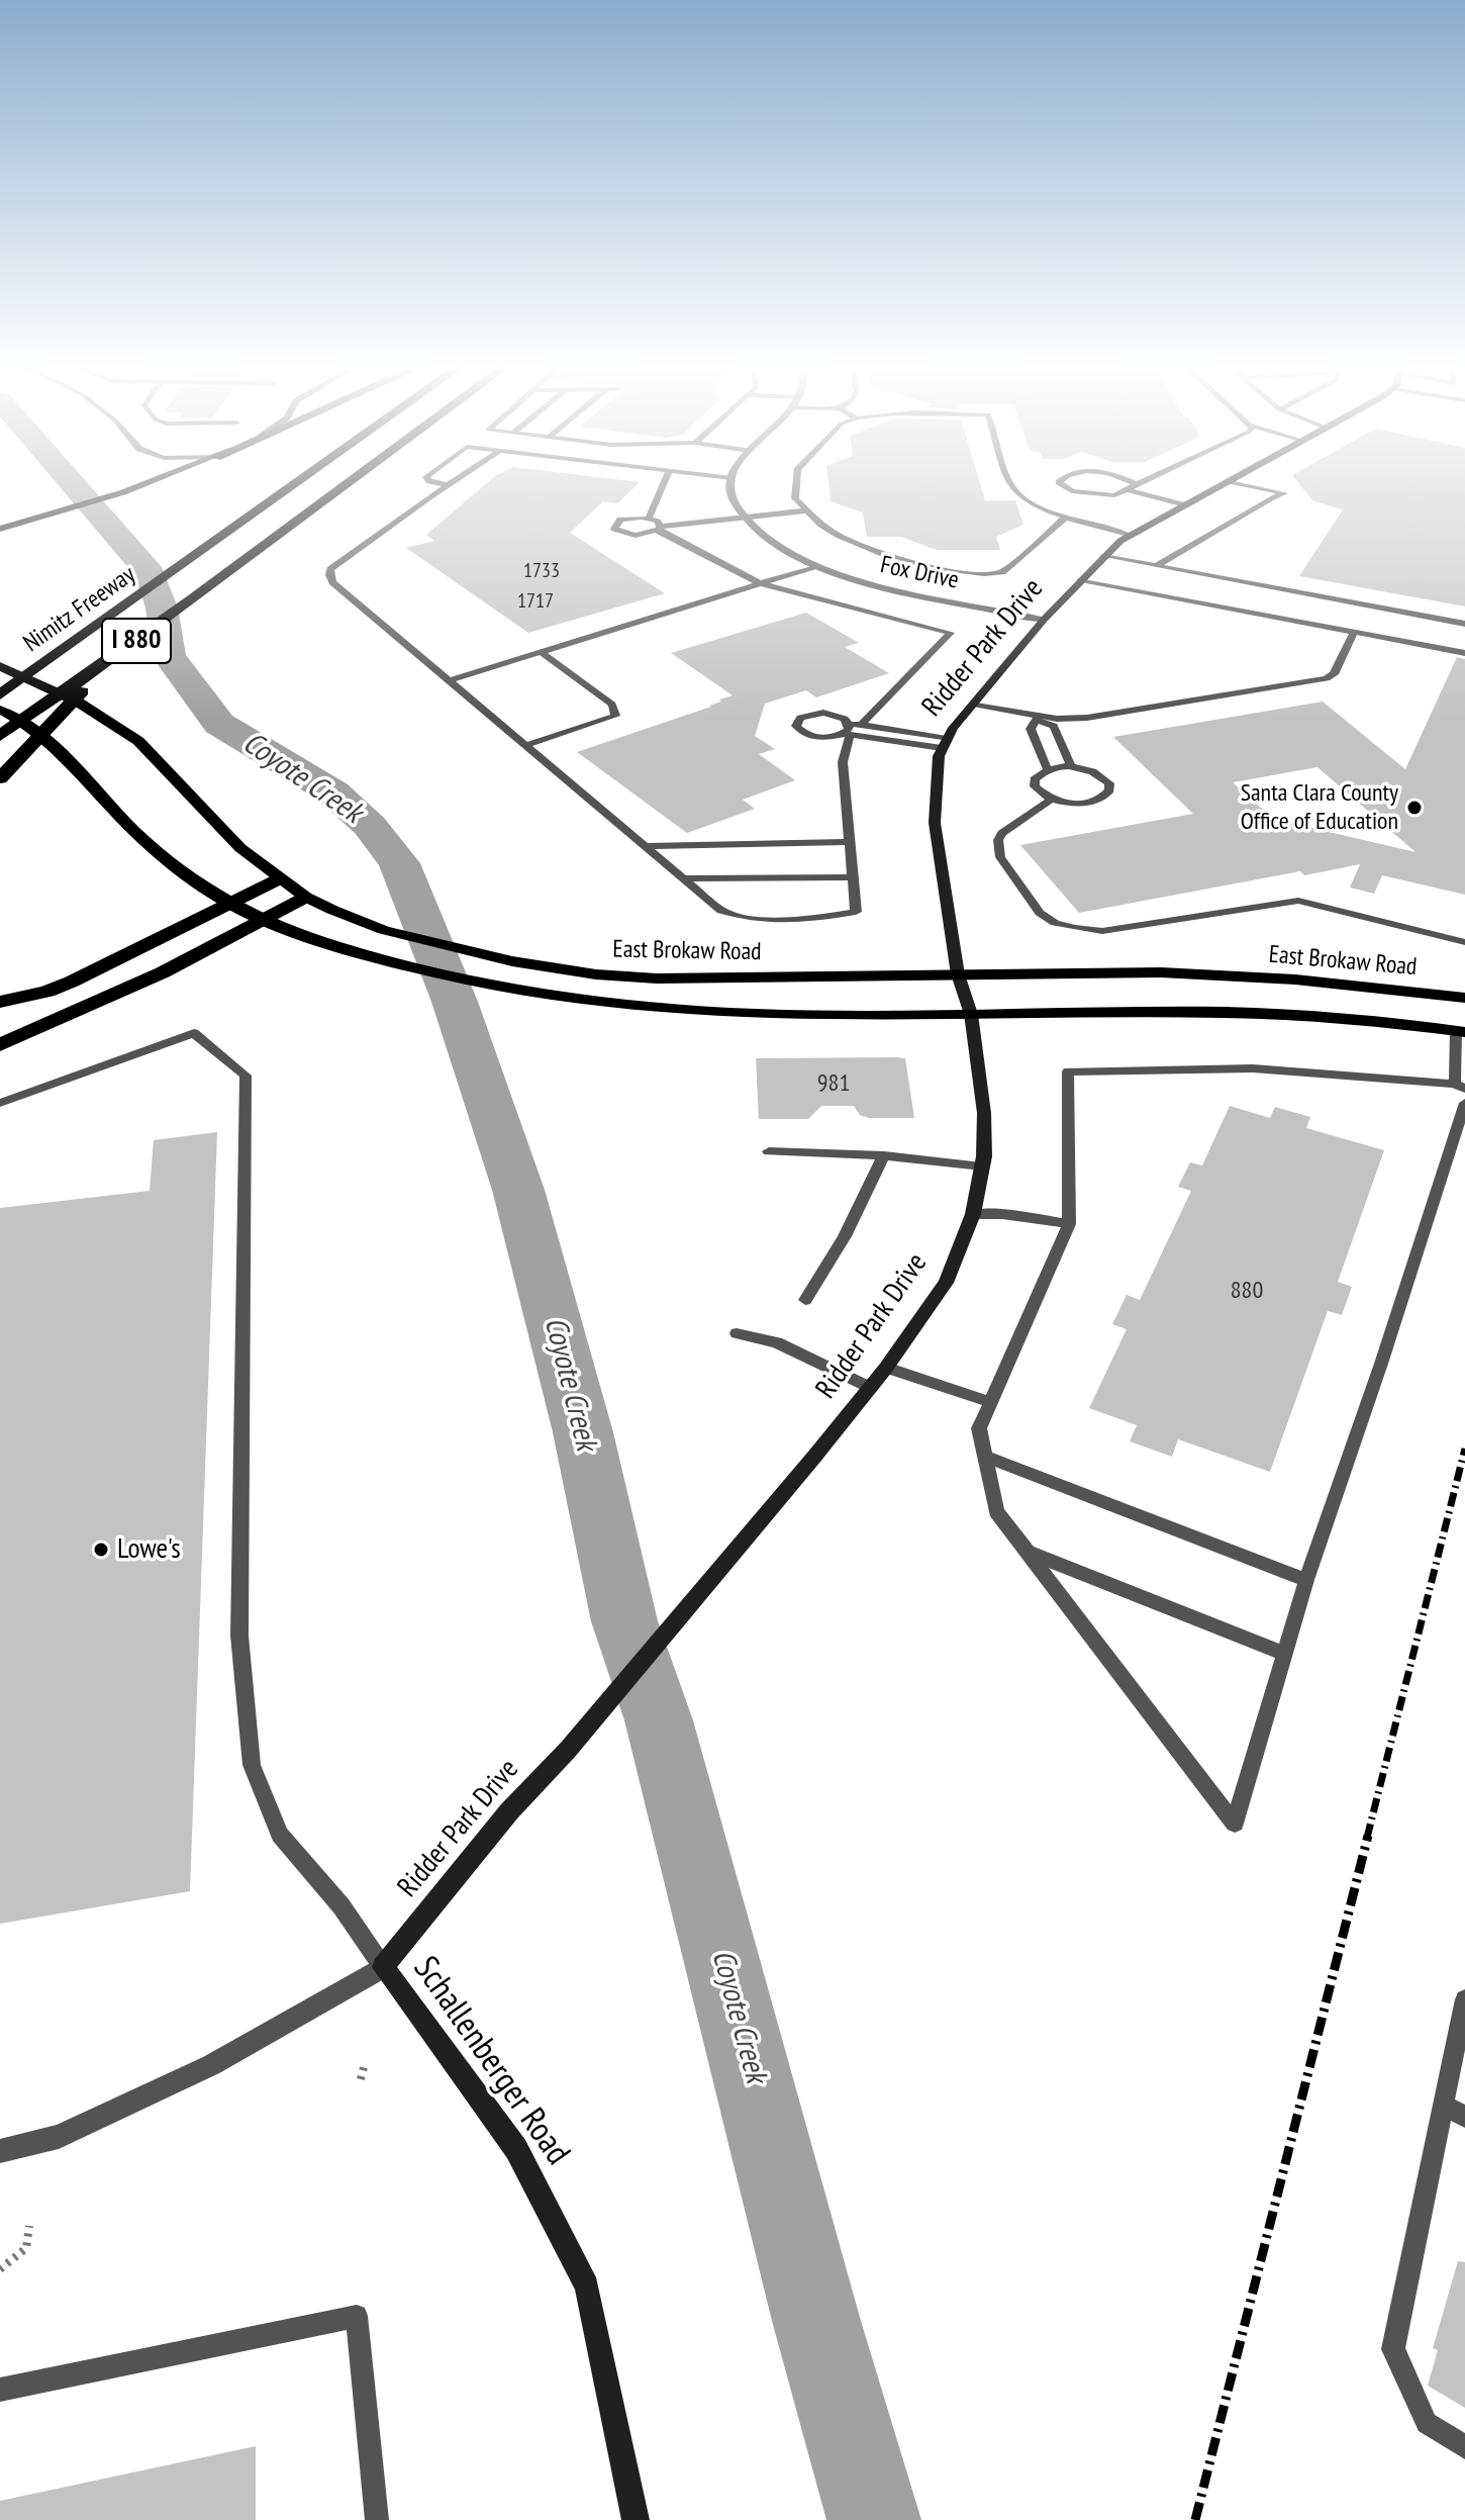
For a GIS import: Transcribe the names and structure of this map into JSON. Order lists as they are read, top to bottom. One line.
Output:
{"streets":{"highway":["Nimitz Freeway","I 880"],"main road":["East Brokaw Road"],"street":["Fox Drive","Ridder Park Drive","Schallenberger Road"]},"crossings":[["Fox Drive","Ridder Park Drive"],["Ridder Park Drive","East Brokaw Road"],["Ridder Park Drive","Schallenberger Road"]],"water":["Coyote Creek"],"places":["Santa Clara County Office of Education","Lowe's"],"house_numbers":["1733","1717","981","880"]}
